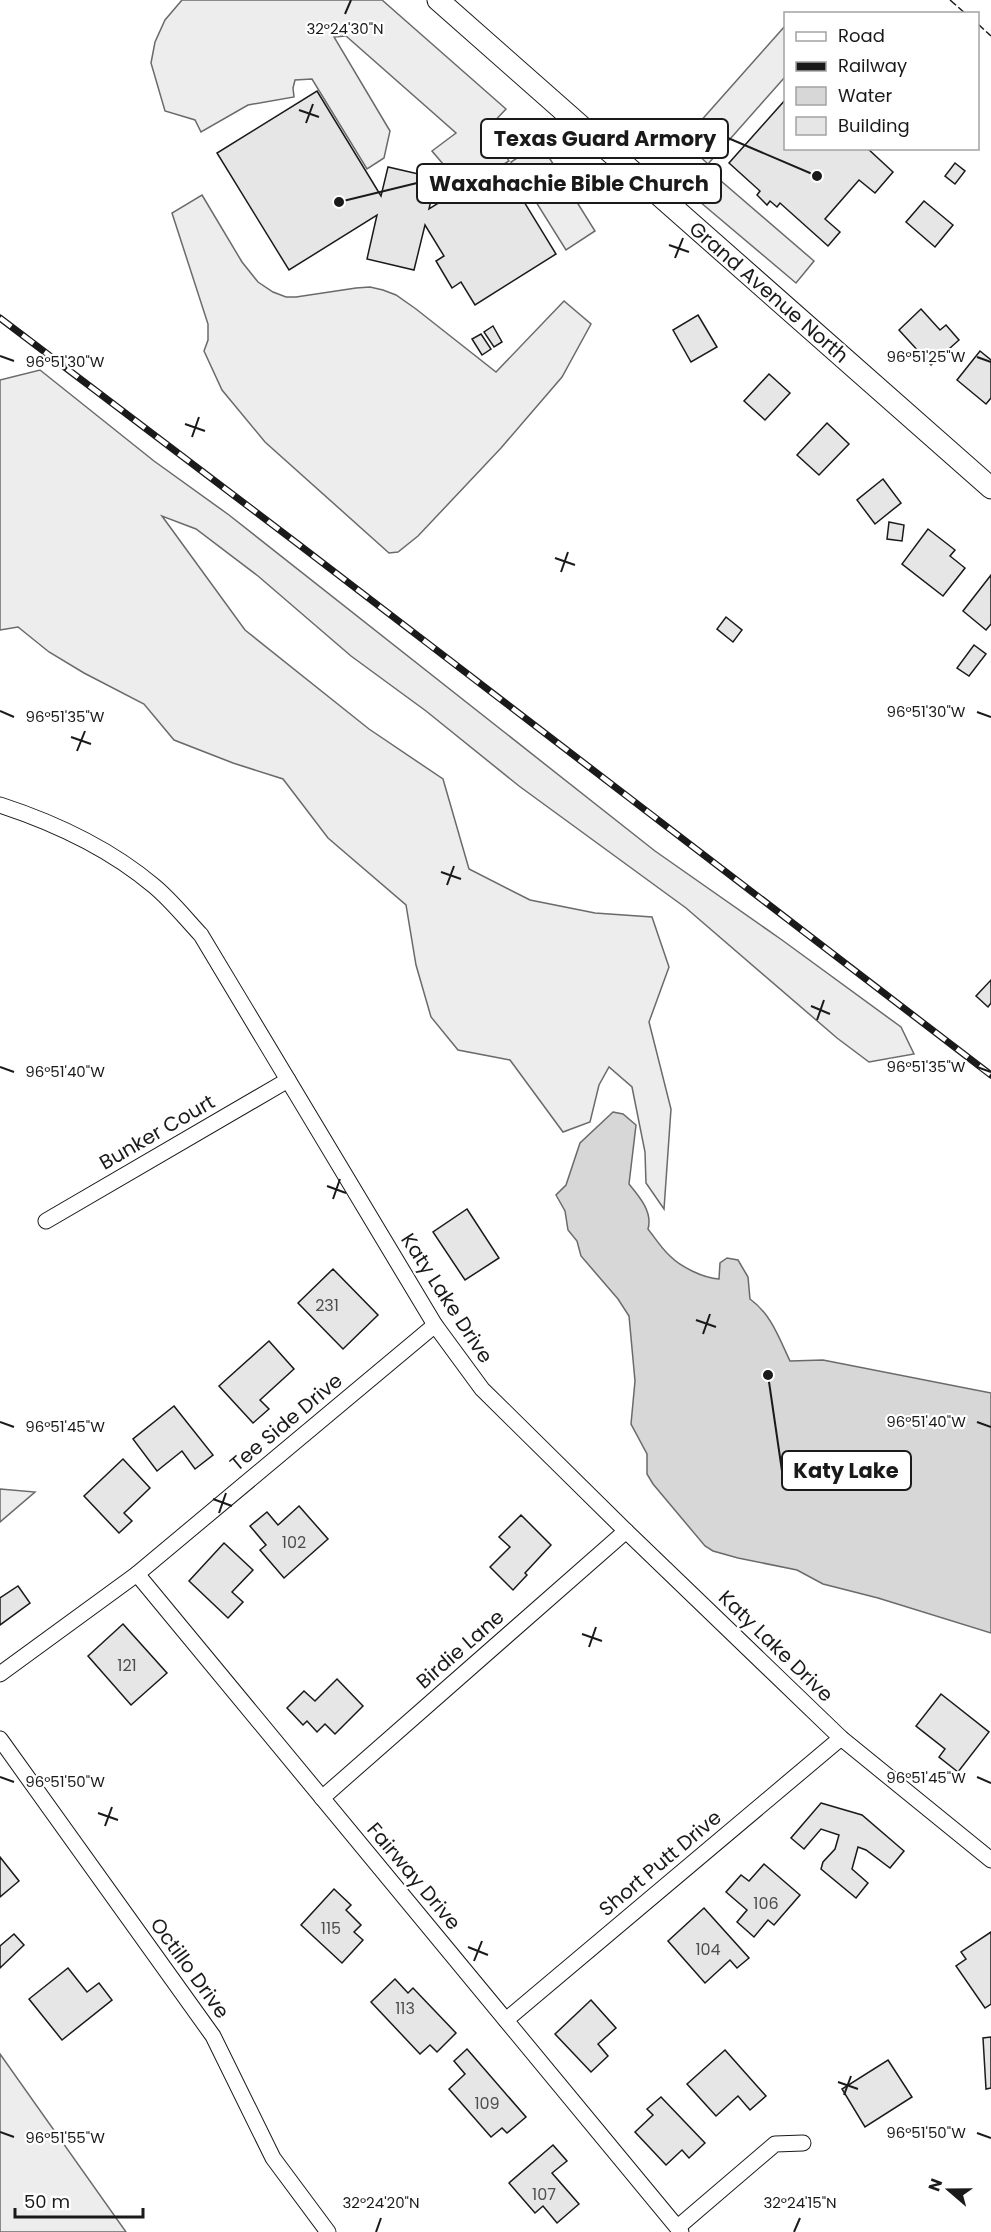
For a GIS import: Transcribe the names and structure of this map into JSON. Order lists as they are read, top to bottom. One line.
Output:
{"streets":{"main road":["Grand Avenue North"],"street":["Bunker Court","Katy Lake Drive","Tee Side Drive","Birdie Lane","Short Putt Drive","Fairway Drive","Octillo Drive"]},"crossings":[["Bunker Court","Katy Lake Drive"],["Katy Lake Drive","Tee Side Drive"],["Katy Lake Drive","Birdie Lane"],["Katy Lake Drive","Short Putt Drive"],["Tee Side Drive","Fairway Drive"],["Birdie Lane","Fairway Drive"],["Short Putt Drive","Fairway Drive"]],"places":["Texas Guard Armory","Waxahachie Bible Church","Katy Lake"],"house_numbers":["231","102","121","106","115","104","113","109","107"],"legend":["Road","Railway","Water","Building"],"scale_bar":"50 m","north":"left","coordinates":["32°24'30\"N","96°51'25\"W","96°51'30\"W","96°51'35\"W","96°51'40\"W","96°51'45\"W","96°51'50\"W","96°51'55\"W","32°24'20\"N","32°24'15\"N"]}
